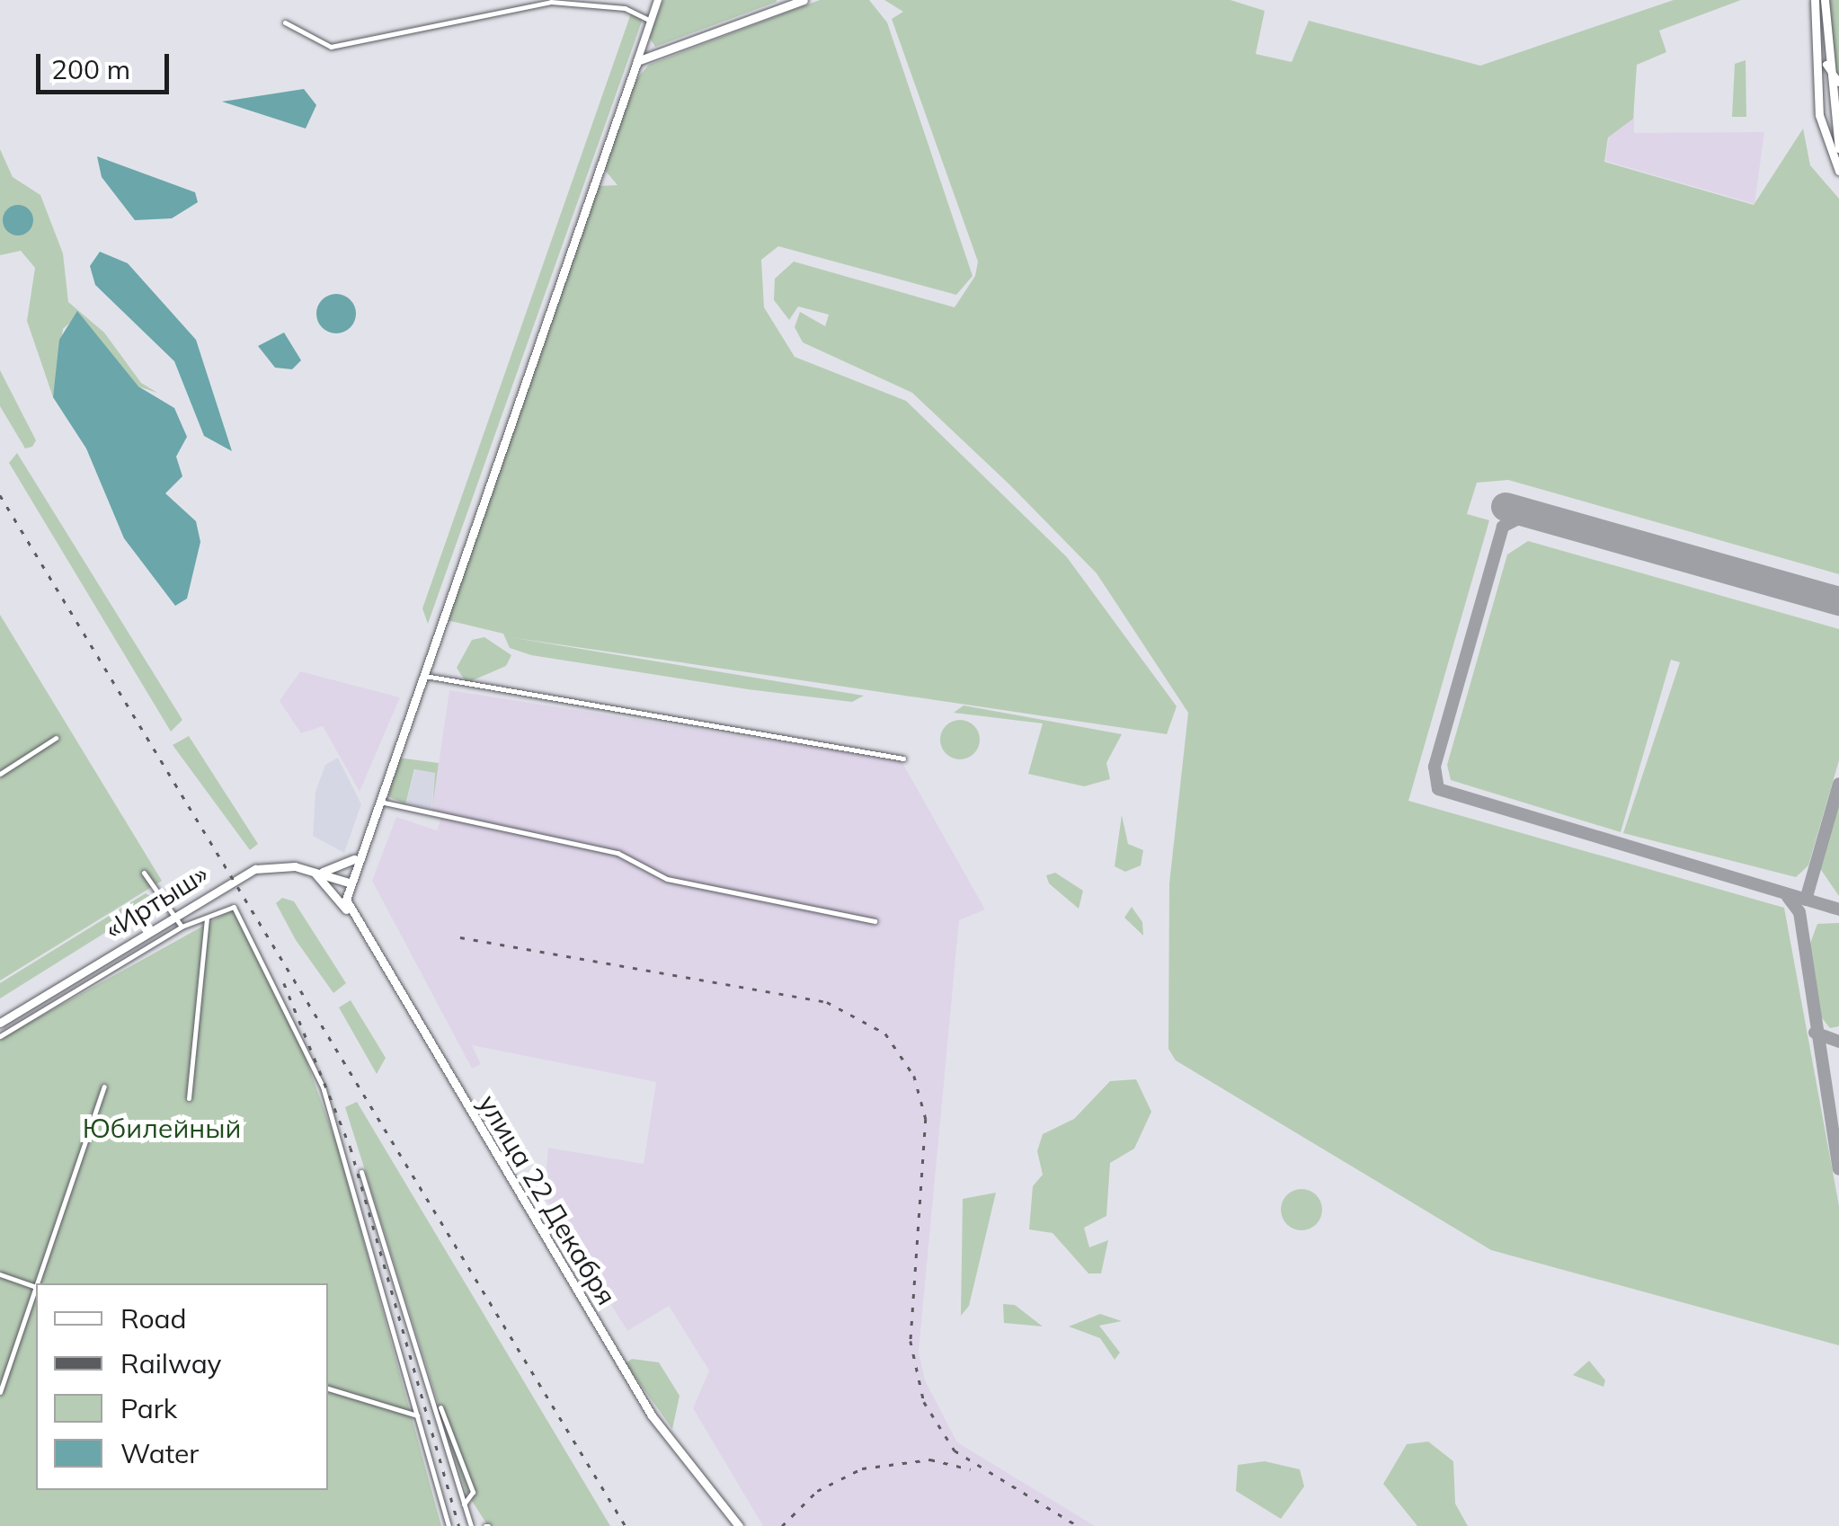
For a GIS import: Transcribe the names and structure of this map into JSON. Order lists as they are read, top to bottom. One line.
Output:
{"streets":{"main road":["«Иртыш»","улица 22 Декабря"]},"crossings":[["«Иртыш»","улица 22 Декабря"]],"parks":["Юбилейный"],"legend":["Road","Railway","Park","Water"],"scale_bar":"200 m"}
